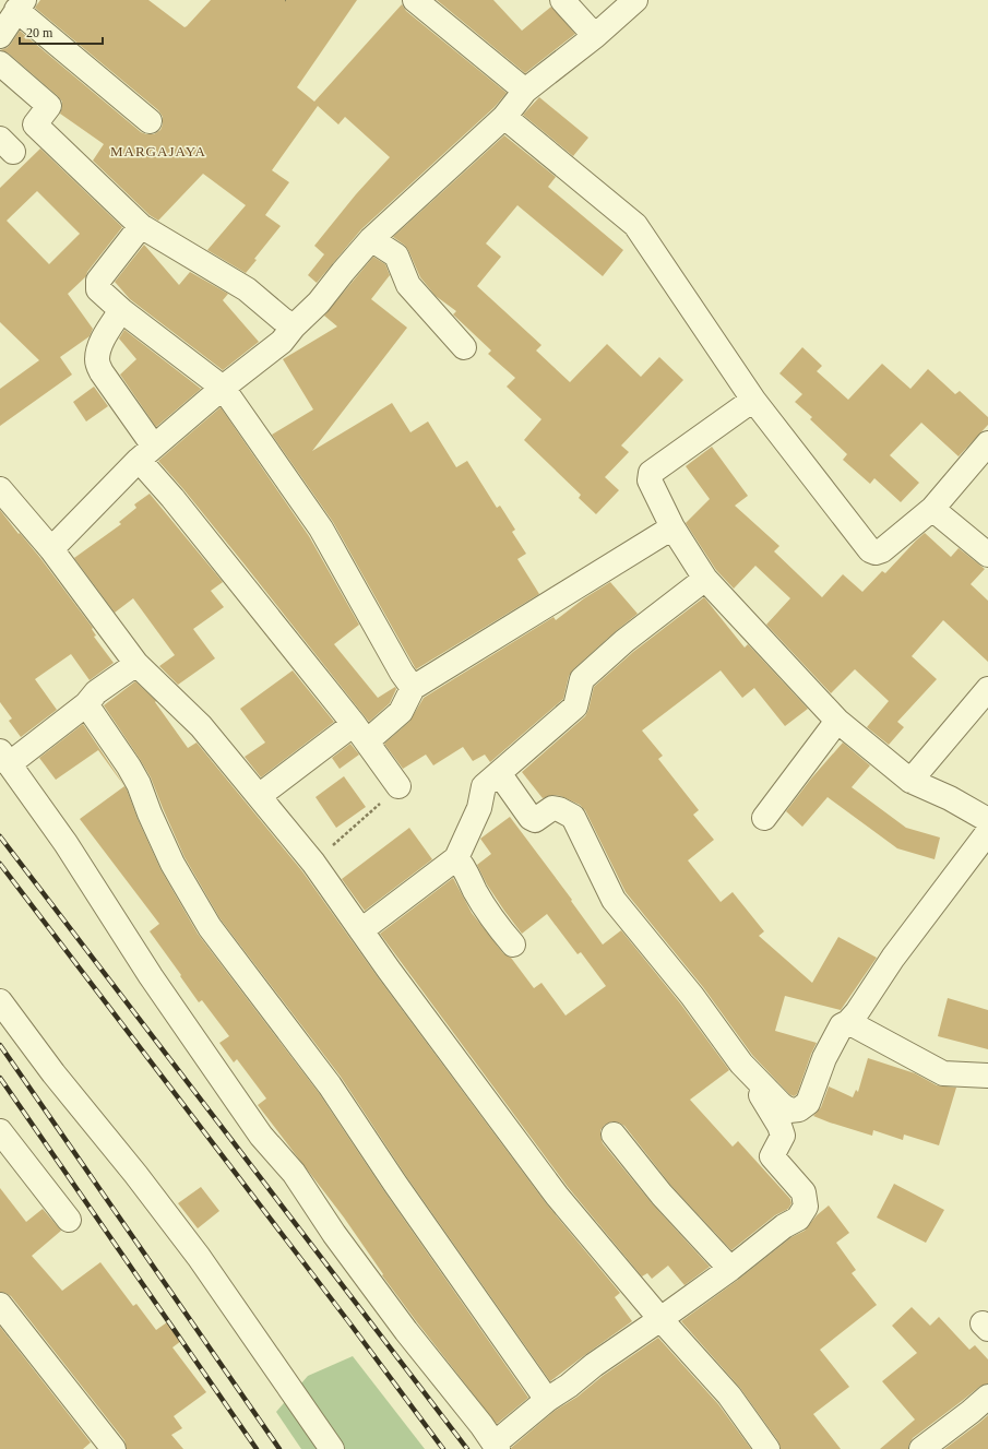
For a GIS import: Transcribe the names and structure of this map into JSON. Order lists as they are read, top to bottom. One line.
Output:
{"districts":["MARGAJAYA"],"scale_bar":"20 m"}
